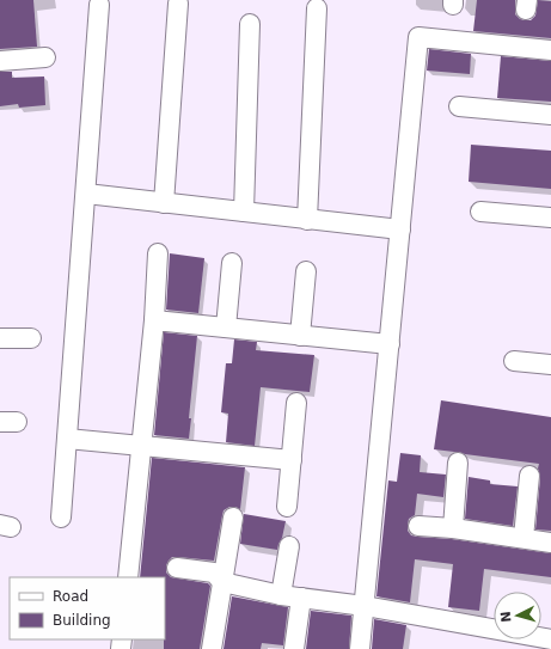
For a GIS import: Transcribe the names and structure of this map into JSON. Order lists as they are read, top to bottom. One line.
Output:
{"legend":["Road","Building"],"north":"left"}
